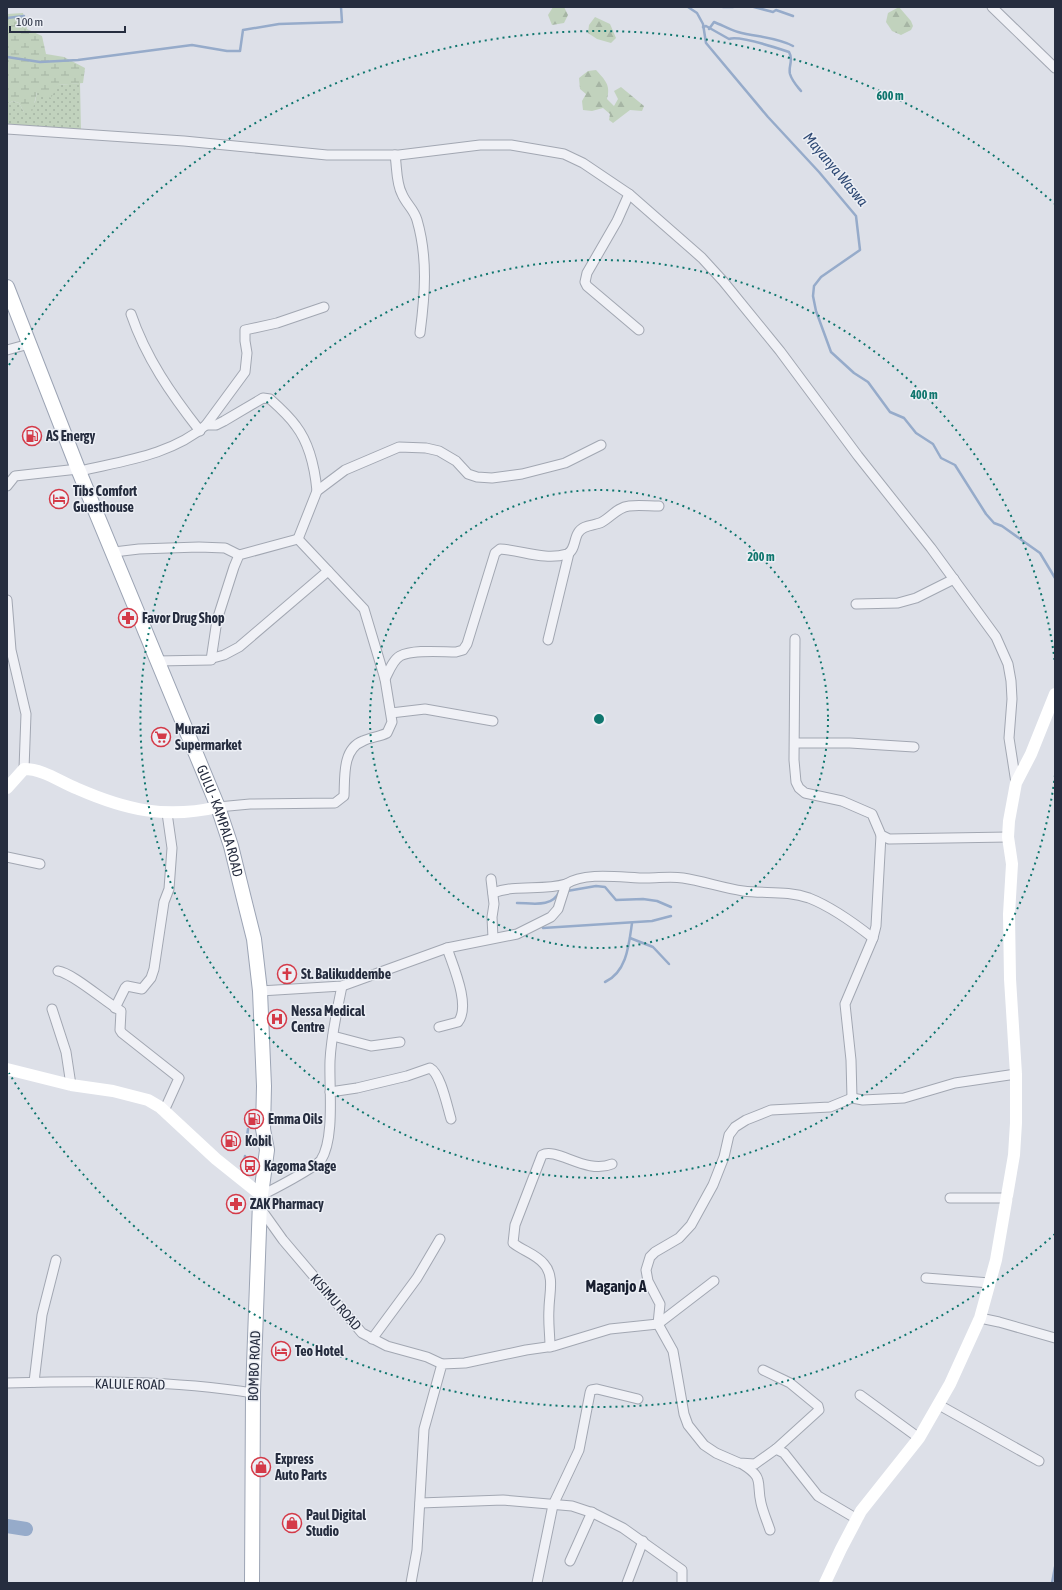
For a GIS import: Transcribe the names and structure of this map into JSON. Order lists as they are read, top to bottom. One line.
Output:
{"streets":{"main road":["GULU - KAMPALA ROAD","BOMBO ROAD"],"street":["KISIMU ROAD","KALULE ROAD"]},"crossings":[["GULU - KAMPALA ROAD","BOMBO ROAD"],["KISIMU ROAD","BOMBO ROAD"],["BOMBO ROAD","KALULE ROAD"]],"districts":["Maganjo A"],"water":["Mayanya Waswa"],"places":{"fuel station":["AS Energy","Emma Oils","Kobil"],"hotel":["Tibs Comfort Guesthouse","Teo Hotel"],"pharmacy":["Favor Drug Shop","ZAK Pharmacy"],"supermarket":["Murazi Supermarket"],"church":["St. Balikuddembe"],"hospital":["Nessa Medical Centre"],"bus stop":["Kagoma Stage"],"shop":["Express Auto Parts","Paul Digital Studio"]},"scale_bar":"100 m","rings":["600 m","400 m","200 m"]}
